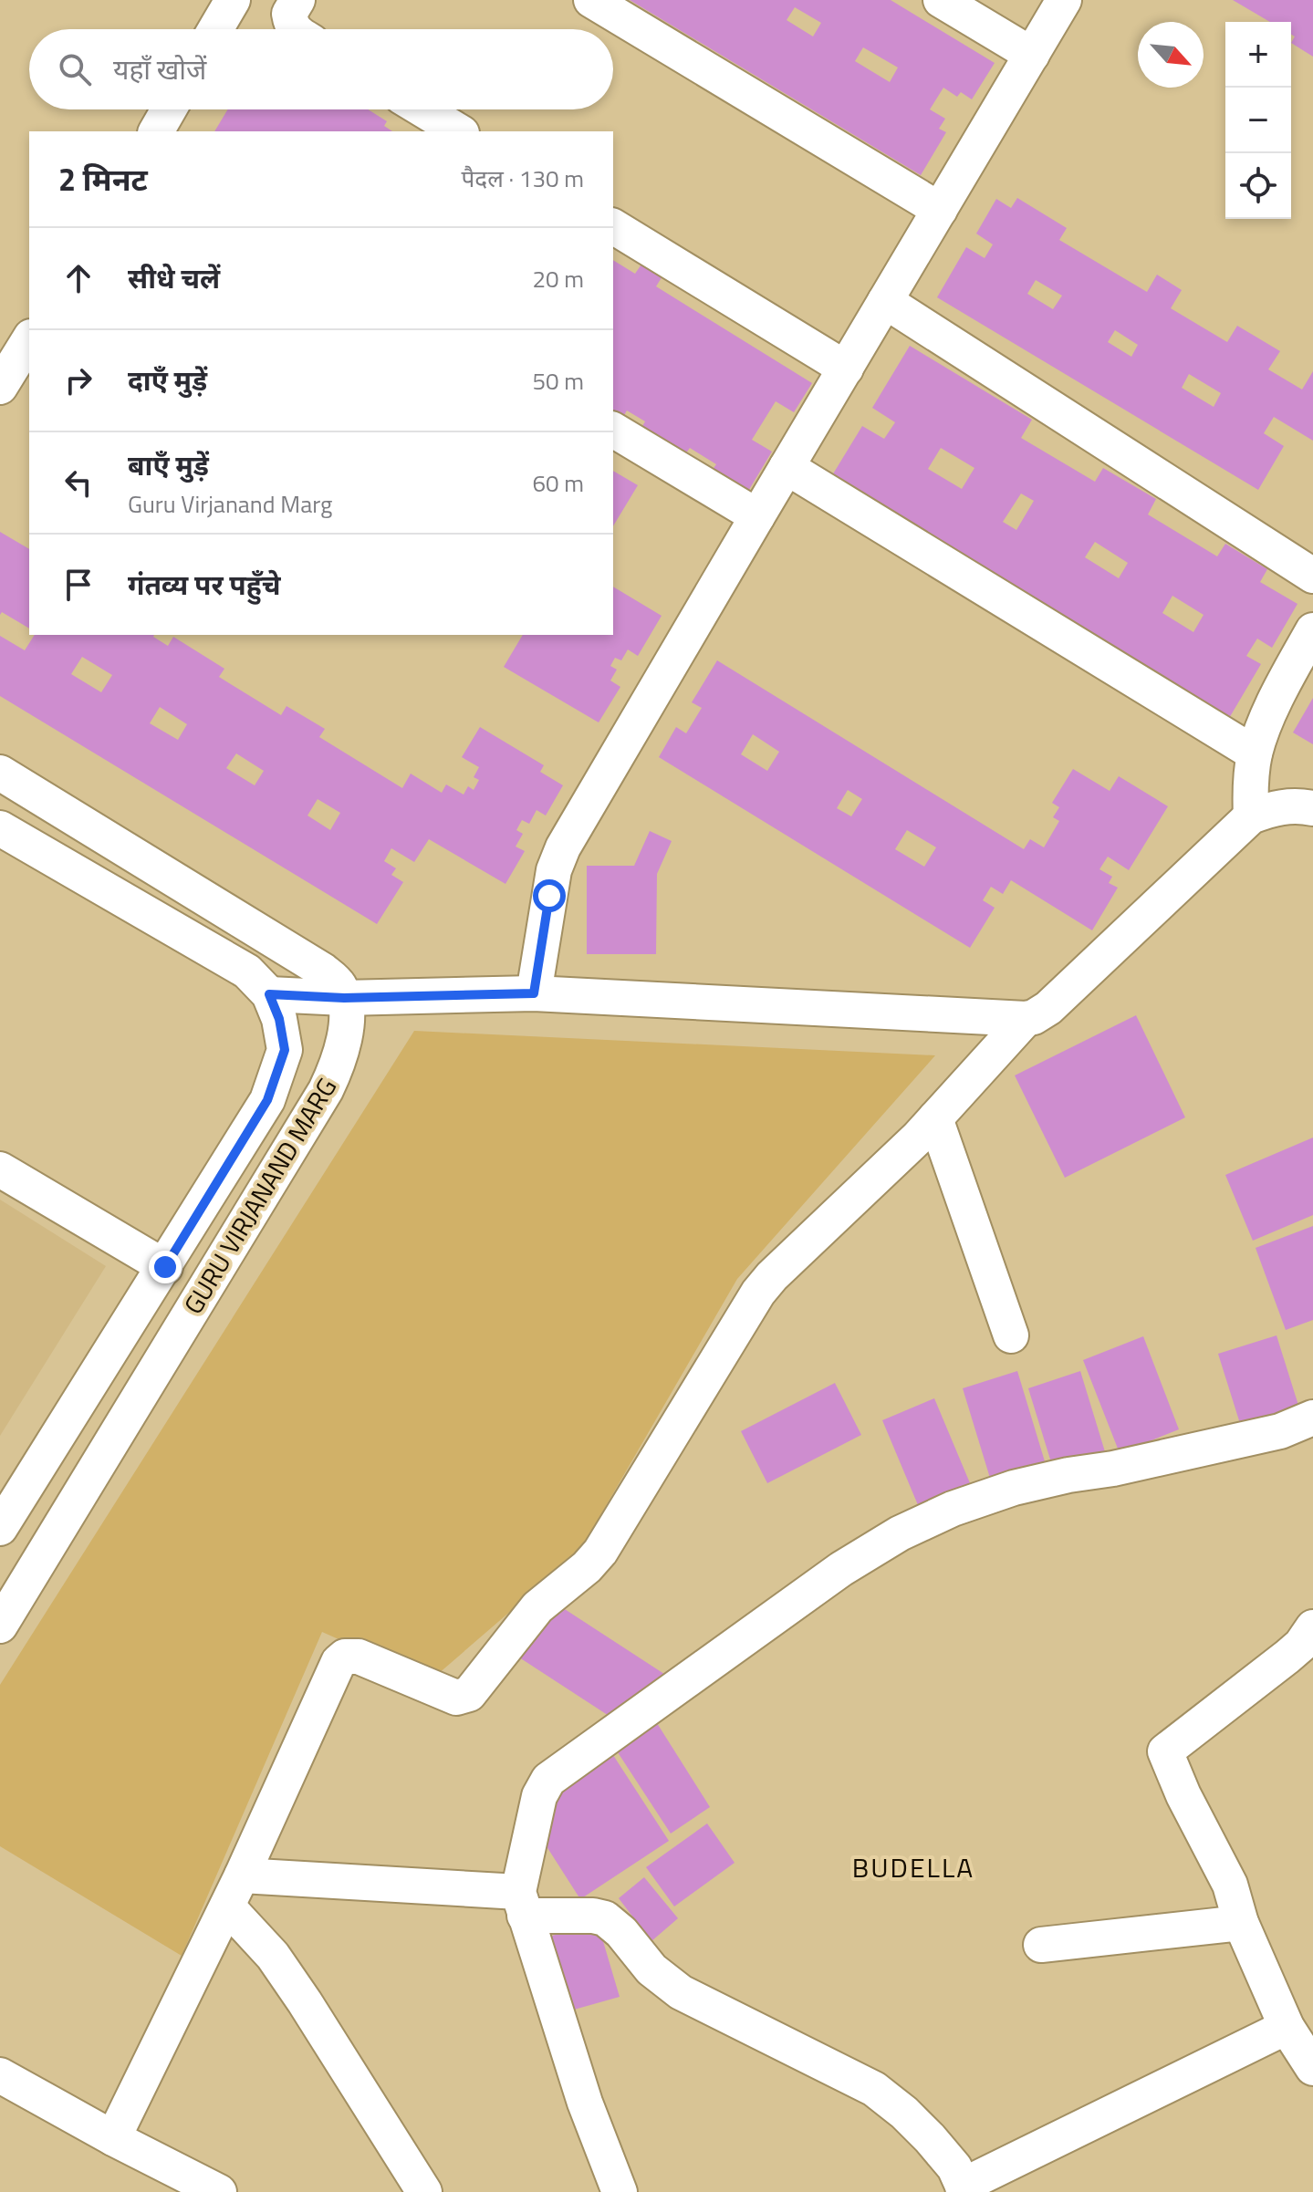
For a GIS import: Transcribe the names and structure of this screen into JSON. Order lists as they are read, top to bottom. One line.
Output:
{"streets":{"street":["GURU VIRJANAND MARG"]},"districts":["BUDELLA"],"north":"bottom right","page":{"map_buttons":["+","−"],"search":"यहाँ खोजें","heading":["2 मिनट","पैदल · 130 m"],"list":[["सीधे चलें","20 m"],["दाएँ मुड़ें","50 m"],["बाएँ मुड़ें","Guru Virjanand Marg","60 m"],"गंतव्य पर पहुँचे"]}}
